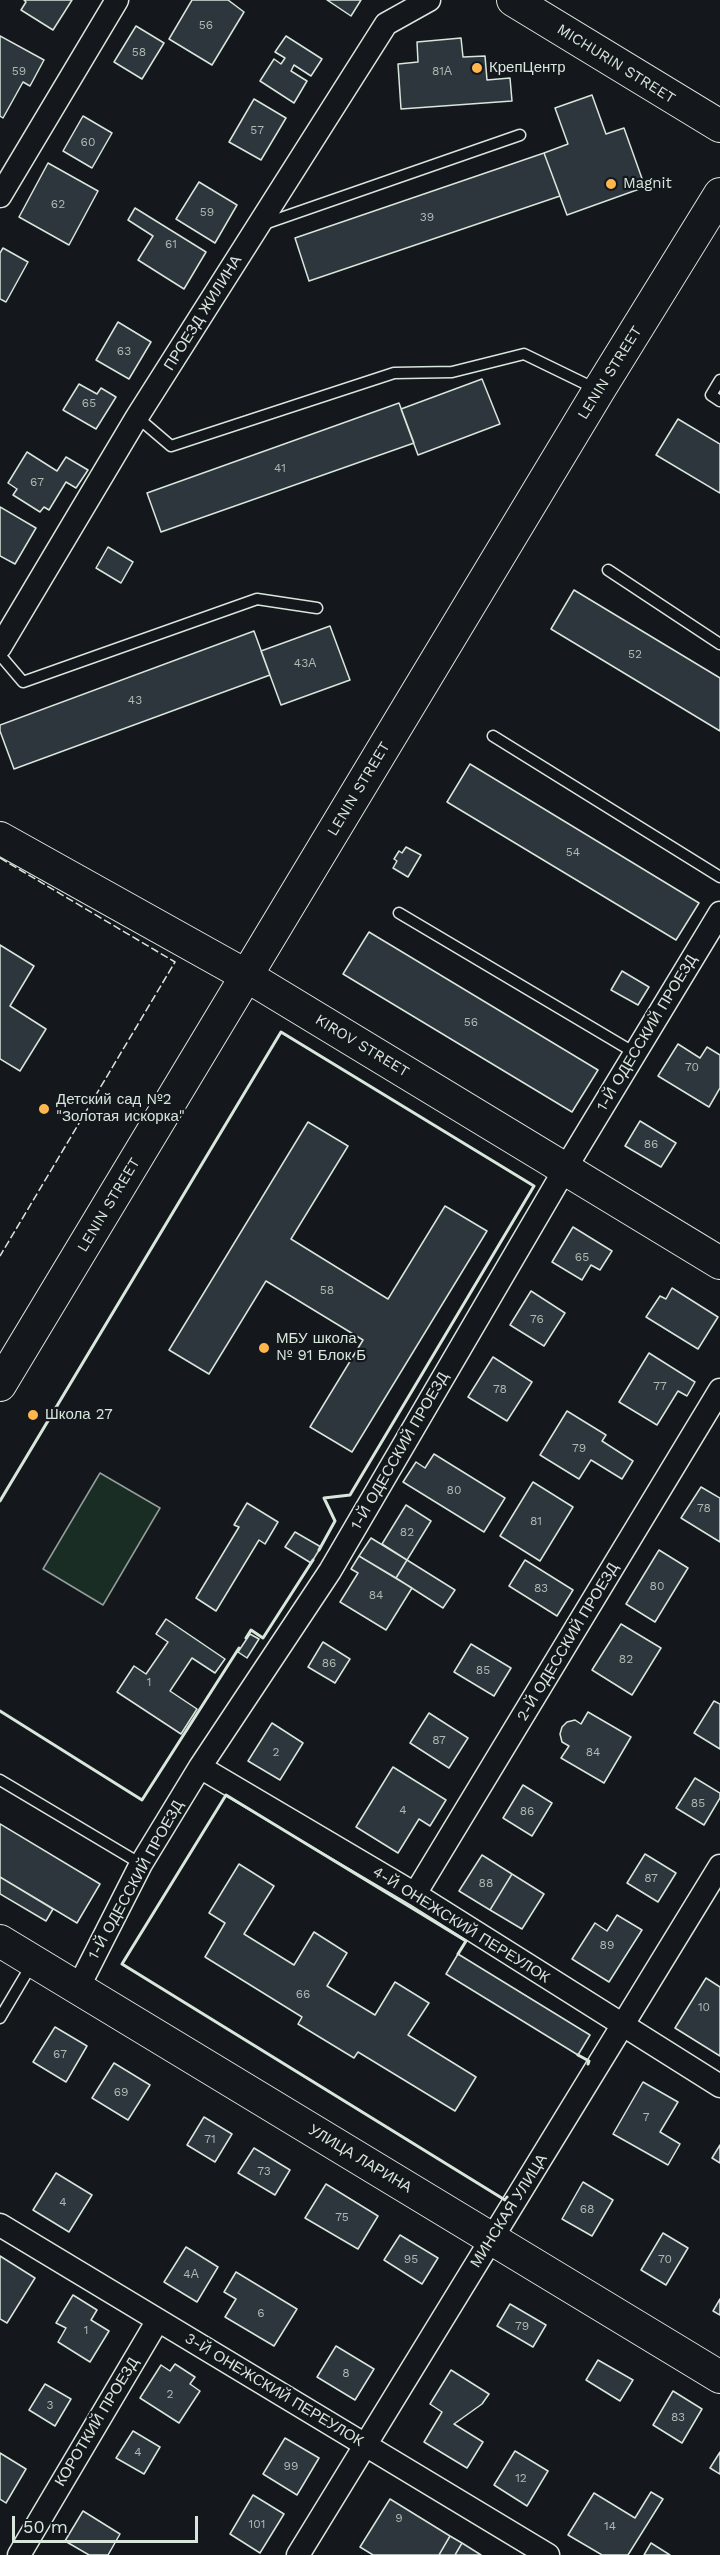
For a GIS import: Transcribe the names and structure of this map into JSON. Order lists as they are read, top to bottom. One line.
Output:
{"streets":{"street":["MICHURIN STREET","ПРОЕЗД ЖИЛИНА","LENIN STREET","1-Й ОДЕССКИЙ ПРОЕЗД","KIROV STREET","2-Й ОДЕССКИЙ ПРОЕЗД","4-Й ОНЕЖСКИЙ ПЕРЕУЛОК","УЛИЦА ЛАРИНА","МИНСКАЯ УЛИЦА","3-Й ОНЕЖСКИЙ ПЕРЕУЛОК","КОРОТКИЙ ПРОЕЗД"]},"crossings":[["LENIN STREET","KIROV STREET"],["1-Й ОДЕССКИЙ ПРОЕЗД","KIROV STREET"],["1-Й ОДЕССКИЙ ПРОЕЗД","4-Й ОНЕЖСКИЙ ПЕРЕУЛОК"],["1-Й ОДЕССКИЙ ПРОЕЗД","УЛИЦА ЛАРИНА"],["2-Й ОДЕССКИЙ ПРОЕЗД","4-Й ОНЕЖСКИЙ ПЕРЕУЛОК"],["4-Й ОНЕЖСКИЙ ПЕРЕУЛОК","МИНСКАЯ УЛИЦА"],["УЛИЦА ЛАРИНА","МИНСКАЯ УЛИЦА"],["МИНСКАЯ УЛИЦА","3-Й ОНЕЖСКИЙ ПЕРЕУЛОК"],["3-Й ОНЕЖСКИЙ ПЕРЕУЛОК","КОРОТКИЙ ПРОЕЗД"]],"places":["КрепЦентр","Magnit","Детский сад №2 \"Золотая искорка\"","МБУ школа № 91 Блок Б","Школа 27"],"house_numbers":["56","58","59","81А","57","60","62","59","39","61","63","65","41","67","52","43А","43","54","56","70","86","65","58","76","77","78","79","80","78","81","82","80","83","84","82","86","85","1","87","2","84","85","4","86","87","88","89","66","10","67","69","7","71","73","4","68","75","95","70","4А","6","79","1","8","2","3","83","4","99","12","9","101","14"],"scale_bar":"50 m"}
